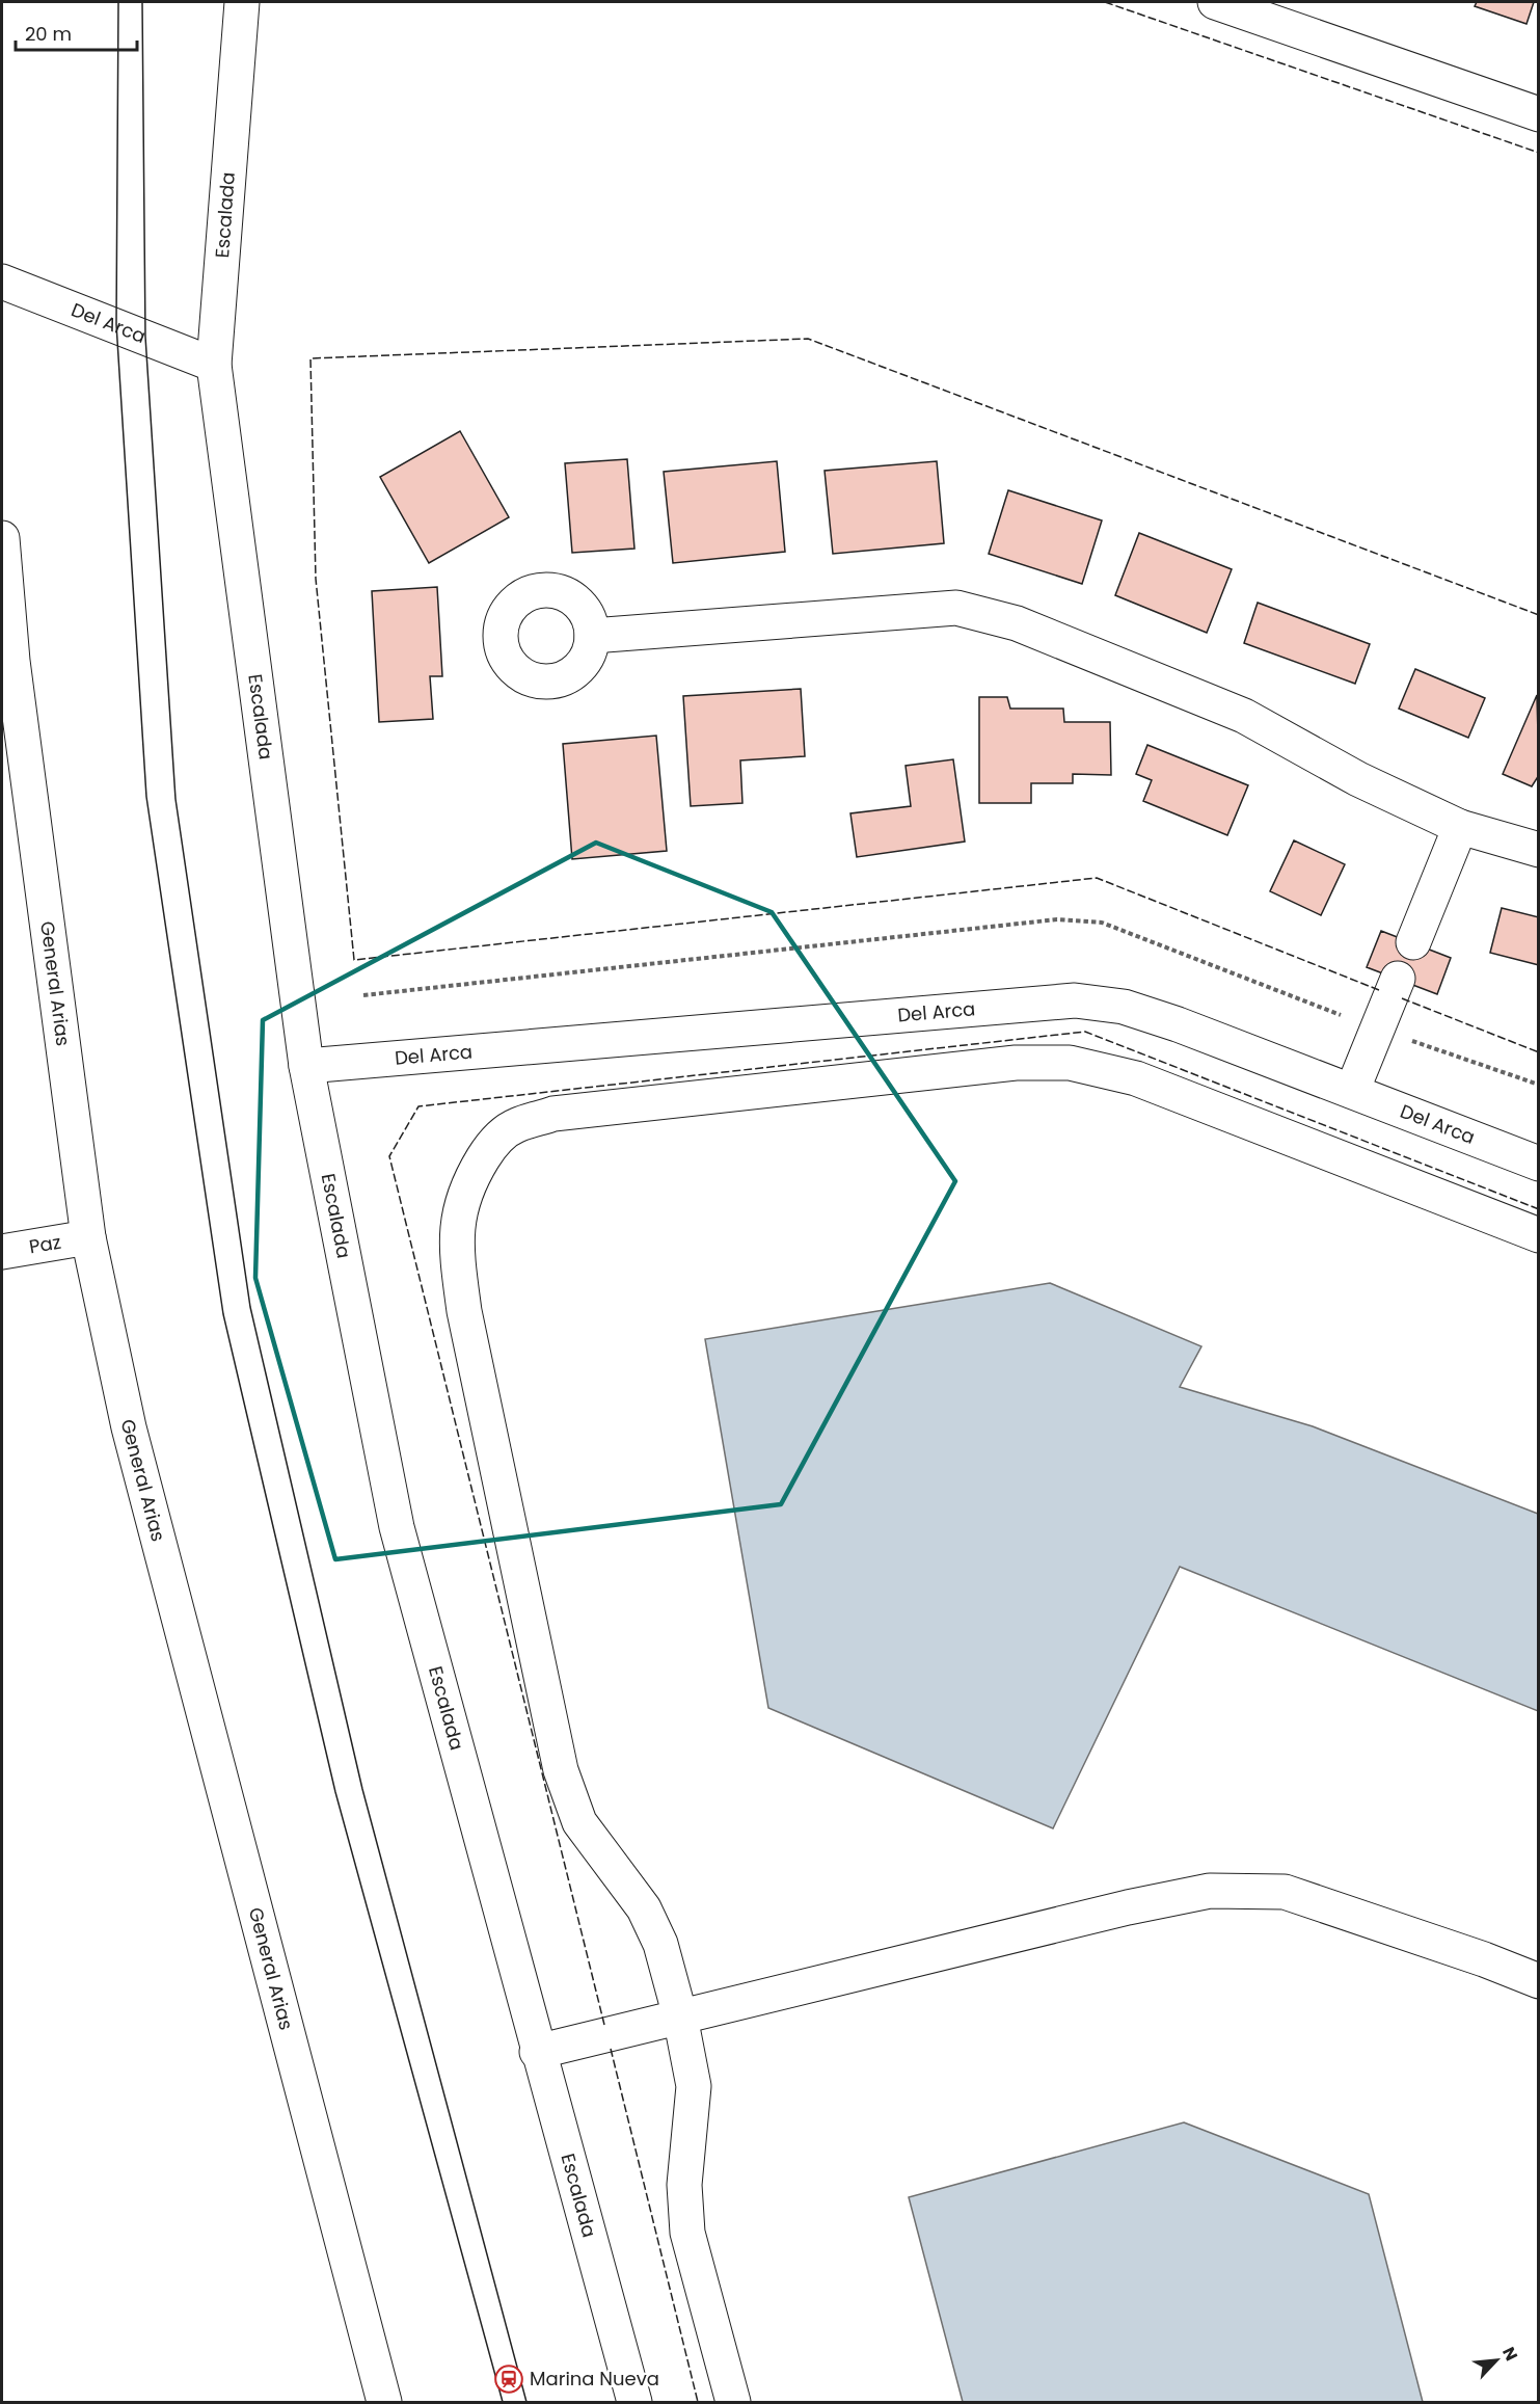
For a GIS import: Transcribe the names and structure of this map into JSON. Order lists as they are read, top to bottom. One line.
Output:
{"streets":{"street":["Escalada","Del Arca","General Arias","Paz"]},"crossings":[["Escalada","Del Arca"],["General Arias","Paz"]],"places":{"station":["Marina Nueva"]},"scale_bar":"20 m","north":"top right"}
